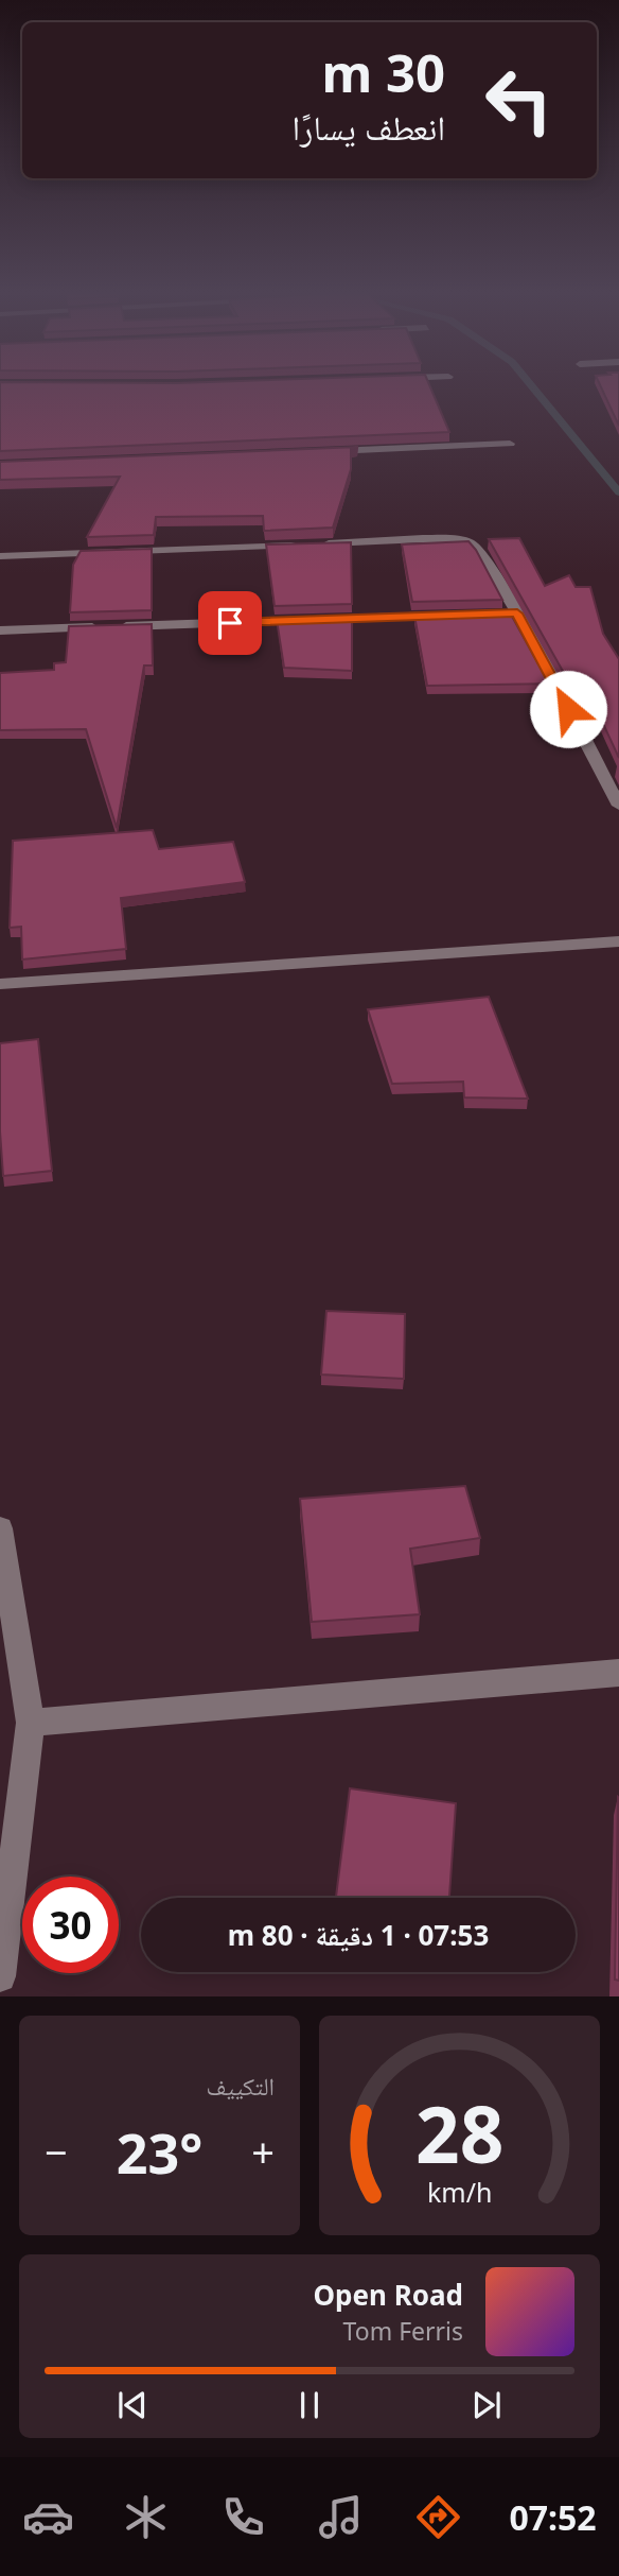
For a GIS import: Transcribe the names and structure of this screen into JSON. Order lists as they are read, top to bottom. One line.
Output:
{"page":{"turn":["30 m","انعطف يسارًا"],"limit":"30","trip":"07:53 · 1 دقيقة · 80 m","tile":"التكييف","heat":["−","23°","+"],"song":["Open Road","Tom Ferris"],"tabs":"07:52","gauge":["28","km/h"]}}
